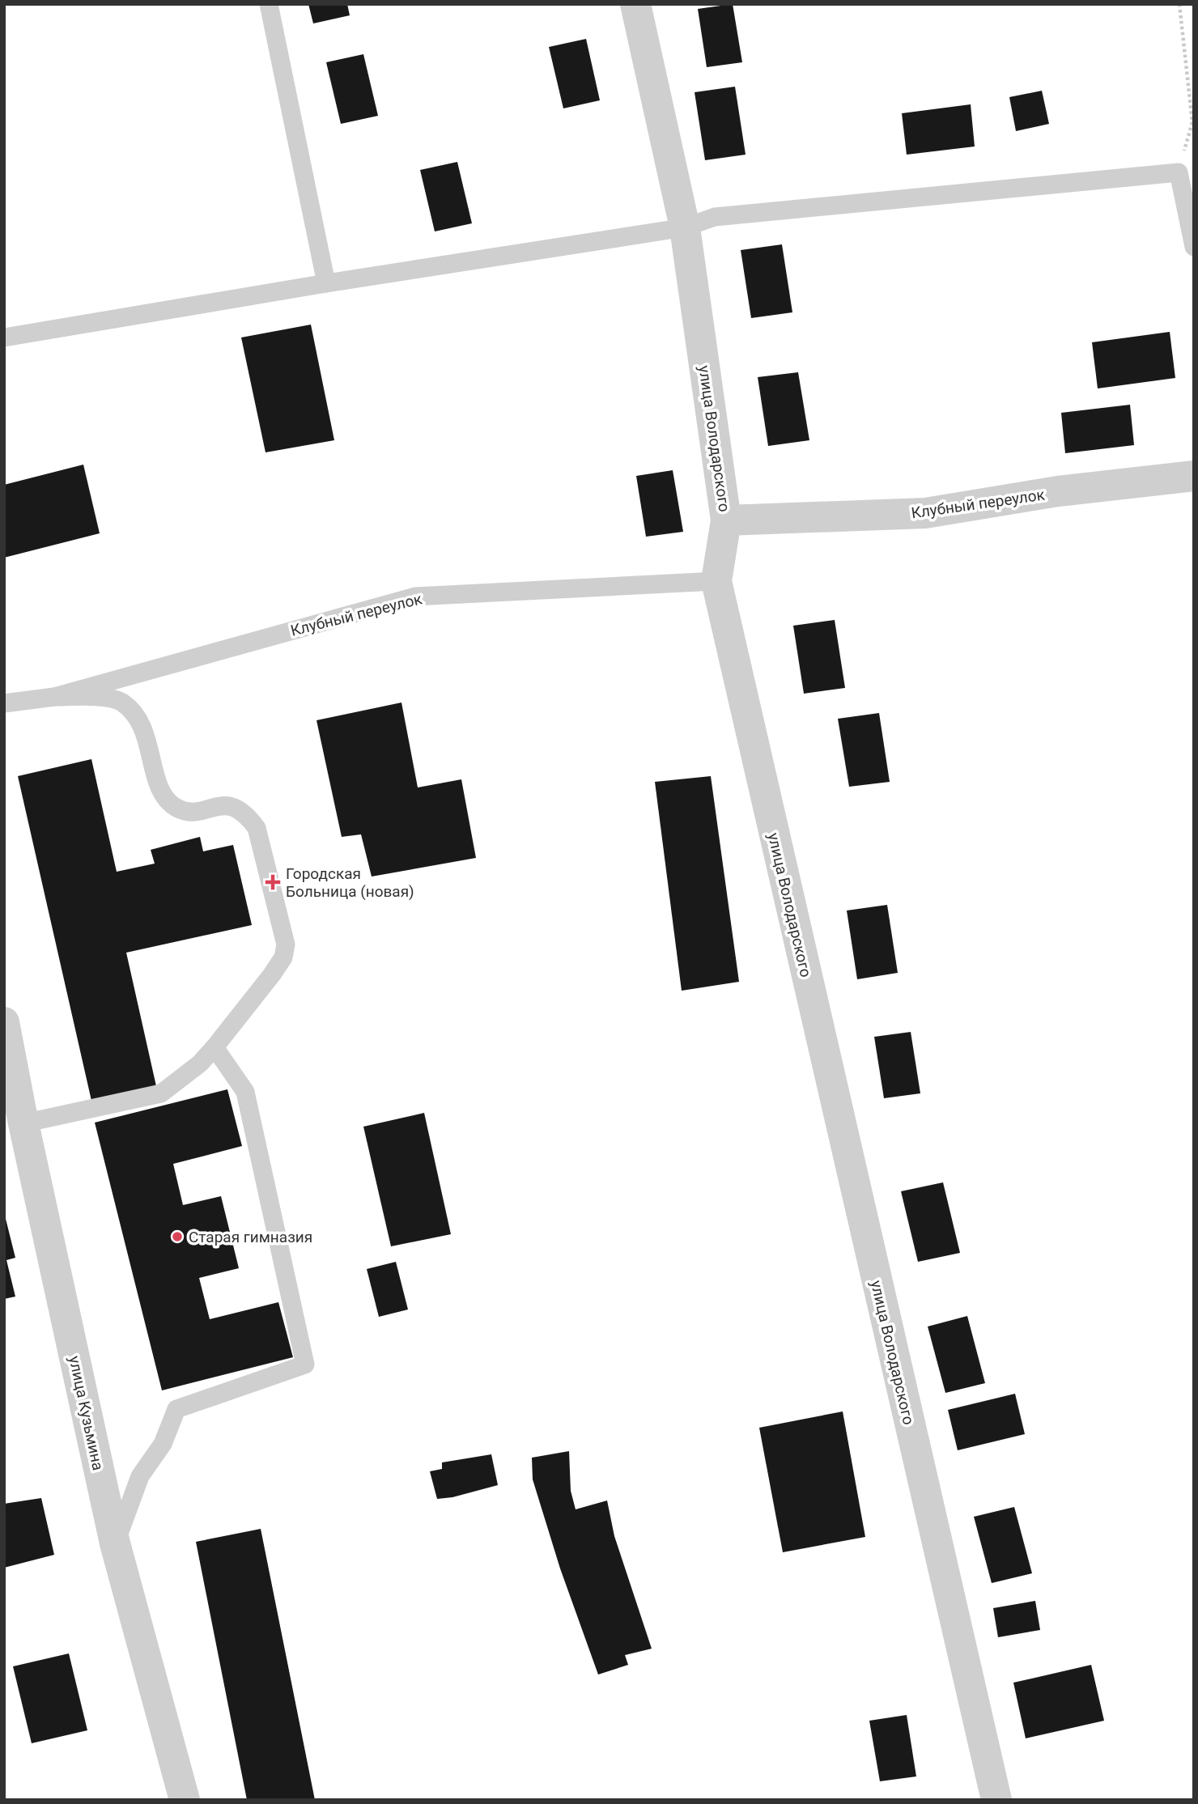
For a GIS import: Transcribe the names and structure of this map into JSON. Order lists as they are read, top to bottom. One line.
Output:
{"streets":{"street":["улица Володарского","Клубный переулок","улица Кузьмина"]},"crossings":[["улица Володарского","Клубный переулок"]],"places":{"health":["Городская Больница (новая)"],"other":["Старая гимназия"]}}
